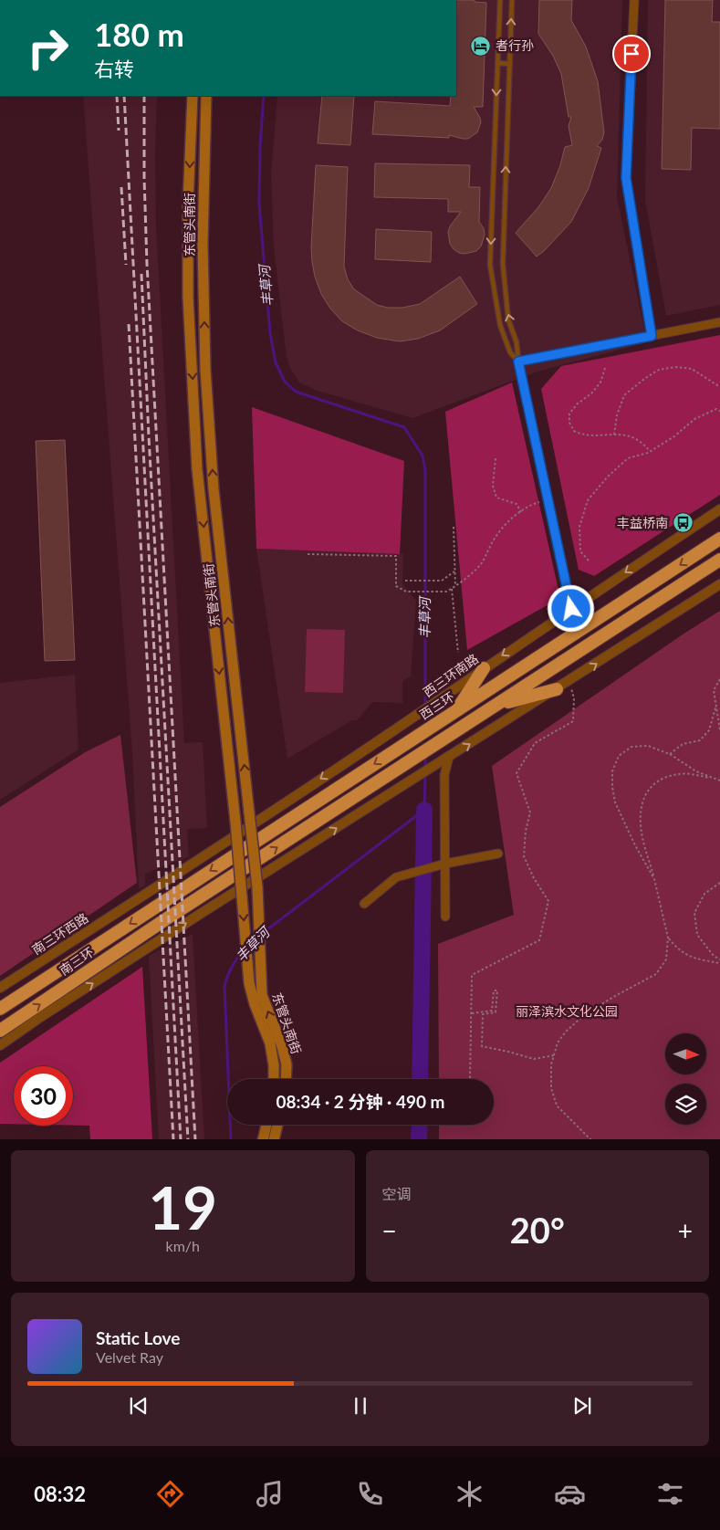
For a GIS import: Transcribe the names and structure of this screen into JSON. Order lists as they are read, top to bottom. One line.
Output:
{"streets":{"highway":["西三环","南三环"],"main road":["东管头南街"],"street":["西三环南路","南三环西路"]},"crossings":[["西三环南路","南三环西路"],["西三环","南三环"]],"water":["丰草河"],"parks":["丽泽滨水文化公园"],"places":{"hotel":["者行孙"],"bus stop":["丰益桥南"]},"north":"right","page":{"turn":["180 m","右转"],"limit":"30","trip":"08:34 · 2 分钟 · 490 m","tile":[["19","km/h"],"空调"],"heat":["−","20°","+"],"song":["Static Love","Velvet Ray"],"tabs":"08:32"}}
